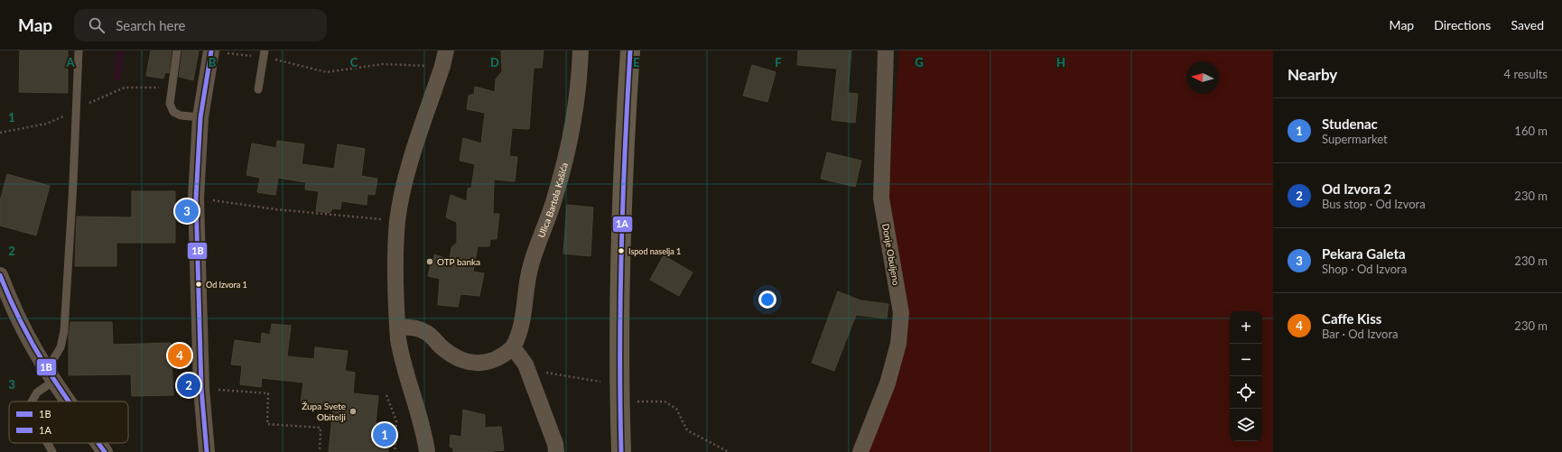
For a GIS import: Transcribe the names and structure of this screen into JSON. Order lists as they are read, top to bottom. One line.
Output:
{"streets":{"street":["Ulica Bartola Kašića","Donje Obuljeno"]},"places":["Ispod naselja 1","OTP banka","Od Izvora 1","Župa Svete Obitelji"],"lines":["transit line 1B","transit line 1A"],"legend":["1B","1A"],"north":"left","page":{"header":"Map","search":"Search here","nav":["Map","Directions","Saved"],"heading":["Nearby","4 results"],"list":[{"mark":"1","name":"Studenac","note":"Supermarket","value":"160 m"},{"mark":"2","name":"Od Izvora 2","note":"Bus stop · Od Izvora","value":"230 m"},{"mark":"3","name":"Pekara Galeta","note":"Shop · Od Izvora","value":"230 m"},{"mark":"4","name":"Caffe Kiss","note":"Bar · Od Izvora","value":"230 m"}],"pins":["3","4","2","1"],"map_buttons":["+","−"]},"grid":{"columns":["A","B","C","D","E","F","G","H"],"rows":["1","2","3"]}}
